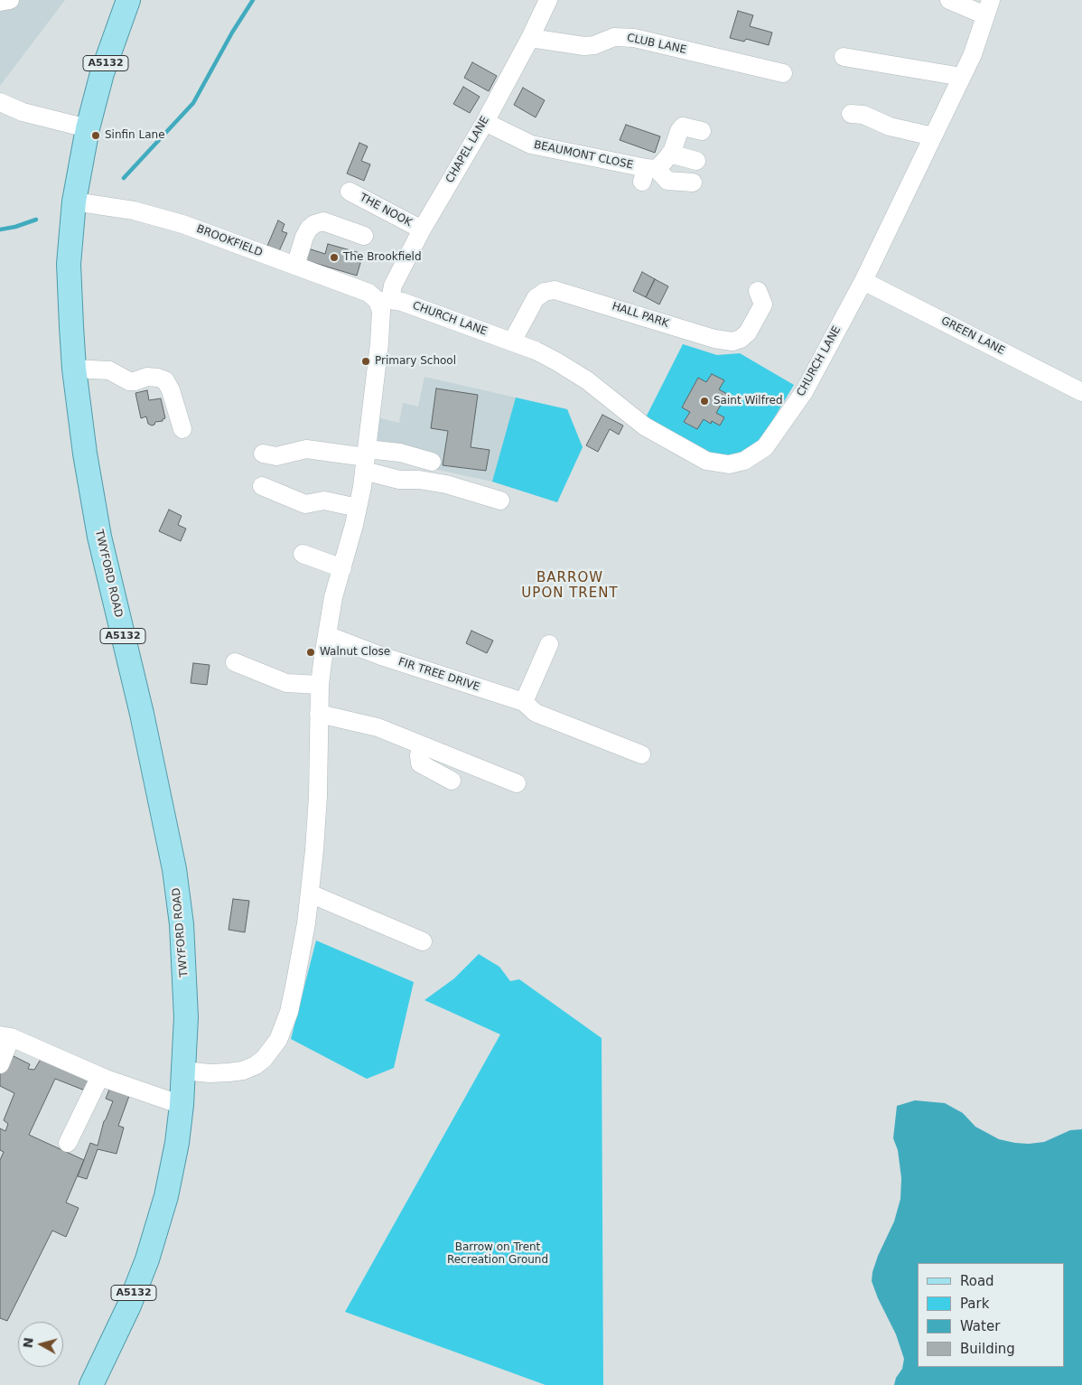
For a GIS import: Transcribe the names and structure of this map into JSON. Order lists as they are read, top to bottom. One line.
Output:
{"streets":{"main road":["A5132","TWYFORD ROAD"],"street":["CLUB LANE","CHAPEL LANE","BEAUMONT CLOSE","THE NOOK","BROOKFIELD","HALL PARK","CHURCH LANE","GREEN LANE","FIR TREE DRIVE"]},"crossings":[["CLUB LANE","CHAPEL LANE"],["A5132","TWYFORD ROAD"],["CHAPEL LANE","BEAUMONT CLOSE"],["CHAPEL LANE","THE NOOK"],["CHAPEL LANE","BROOKFIELD"],["CHAPEL LANE","CHURCH LANE"],["BROOKFIELD","CHURCH LANE"],["BROOKFIELD","TWYFORD ROAD"],["HALL PARK","CHURCH LANE"],["CHURCH LANE","GREEN LANE"]],"districts":["BARROW UPON TRENT"],"parks":["Barrow on Trent Recreation Ground"],"places":["Sinfin Lane","The Brookfield","Primary School","Saint Wilfred","Walnut Close"],"legend":["Road","Park","Water","Building"],"north":"left"}
